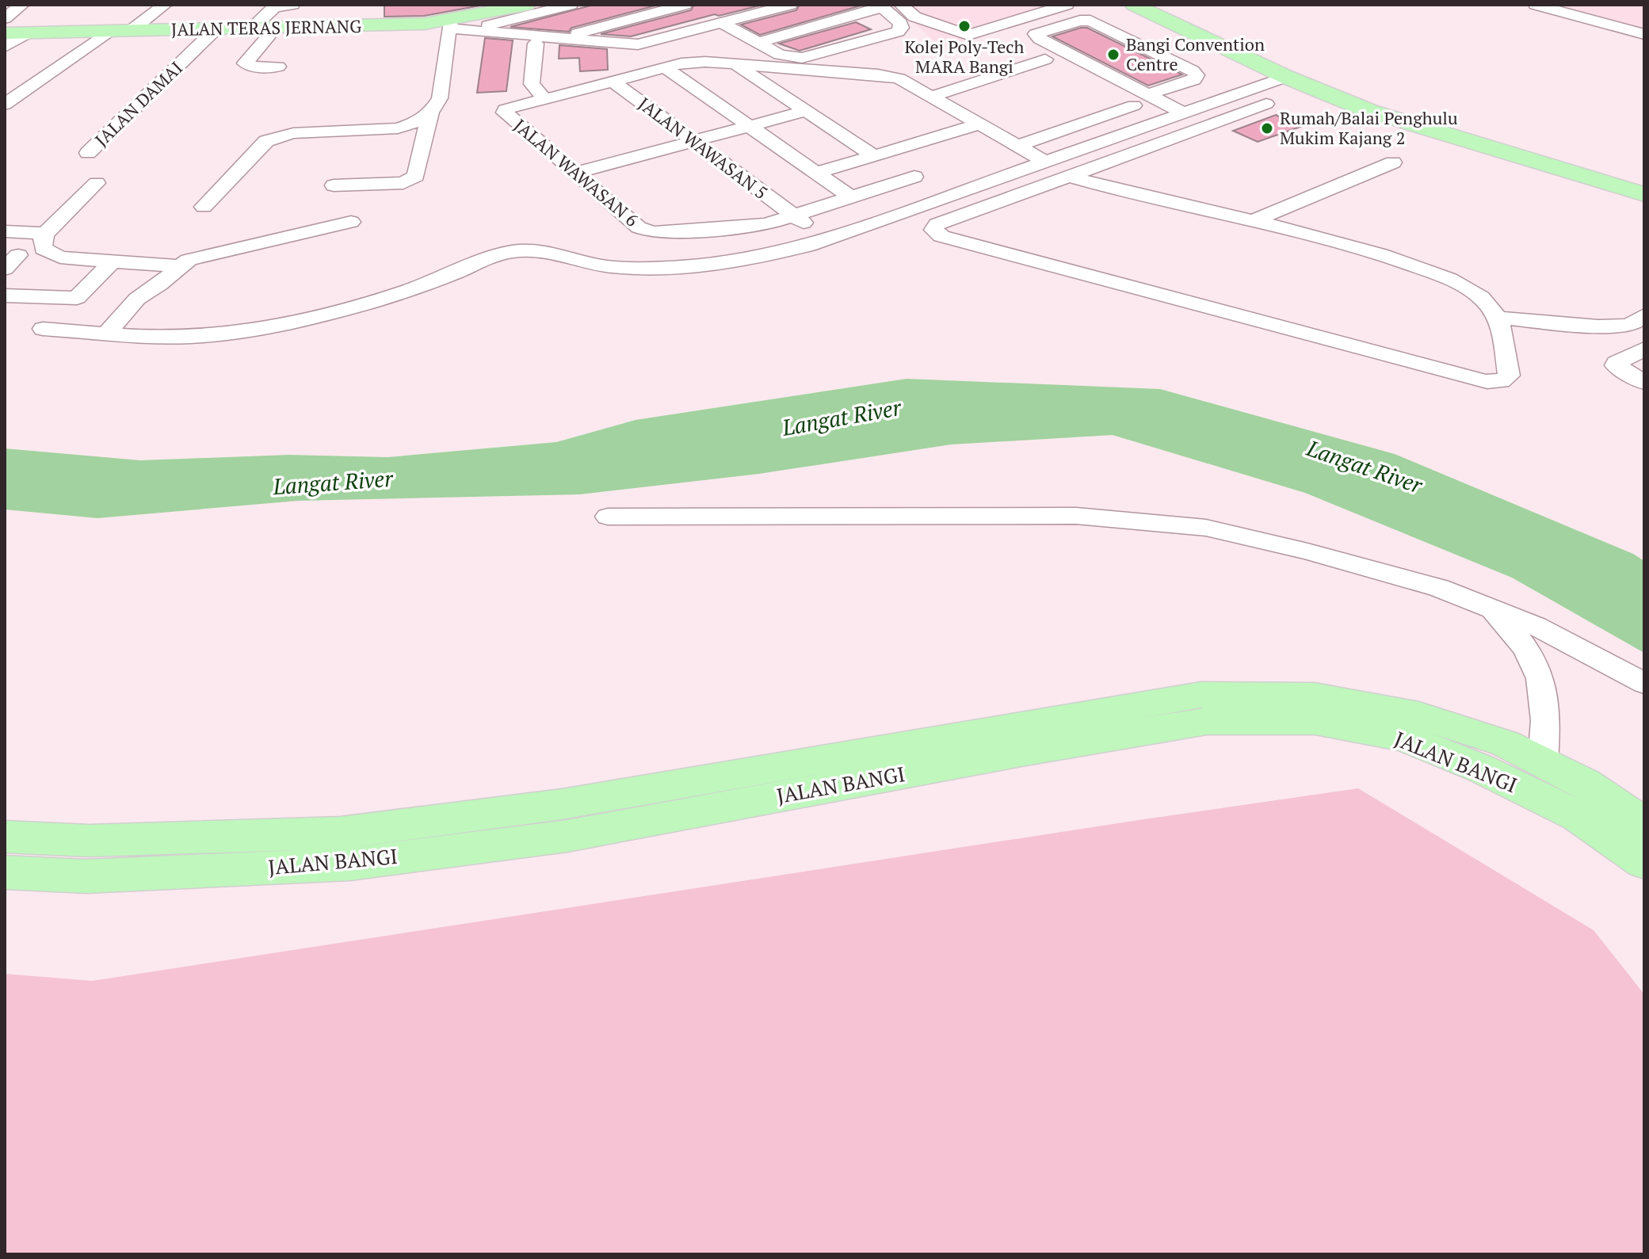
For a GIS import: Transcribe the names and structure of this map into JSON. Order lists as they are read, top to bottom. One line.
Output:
{"streets":{"main road":["JALAN TERAS JERNANG","JALAN BANGI"],"street":["JALAN DAMAI","JALAN WAWASAN 5","JALAN WAWASAN 6"]},"crossings":[["JALAN TERAS JERNANG","JALAN DAMAI"],["JALAN WAWASAN 5","JALAN WAWASAN 6"]],"water":["Langat River"],"places":["Kolej Poly-Tech MARA Bangi","Bangi Convention Centre","Rumah/Balai Penghulu Mukim Kajang 2"]}
